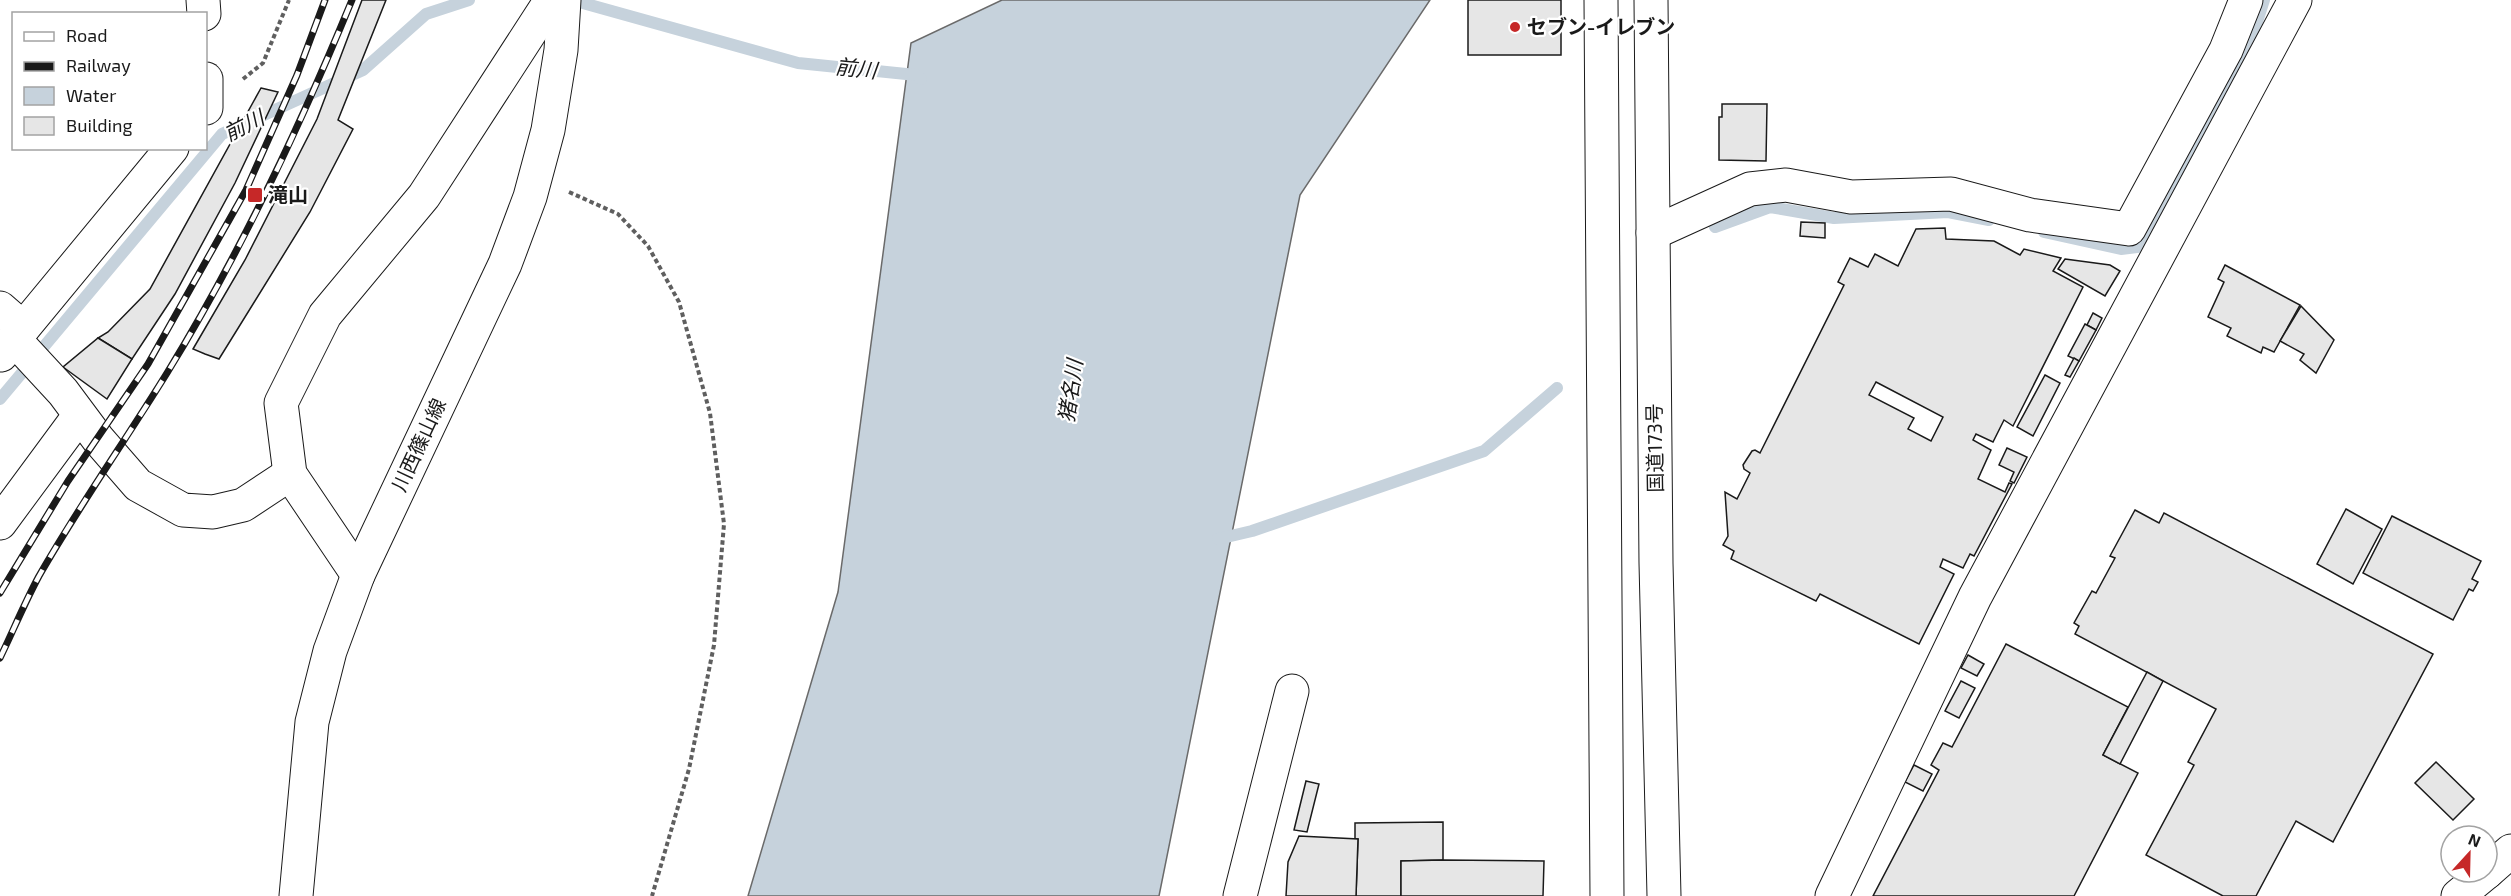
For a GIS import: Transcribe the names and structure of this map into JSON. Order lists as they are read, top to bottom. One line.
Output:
{"streets":{"main road":["川西篠山線","国道173号"]},"water":["前川","猪名川"],"places":{"other":["セブン-イレブン"],"transit":["滝山"]},"legend":["Road","Railway","Water","Building"],"north":"top"}
